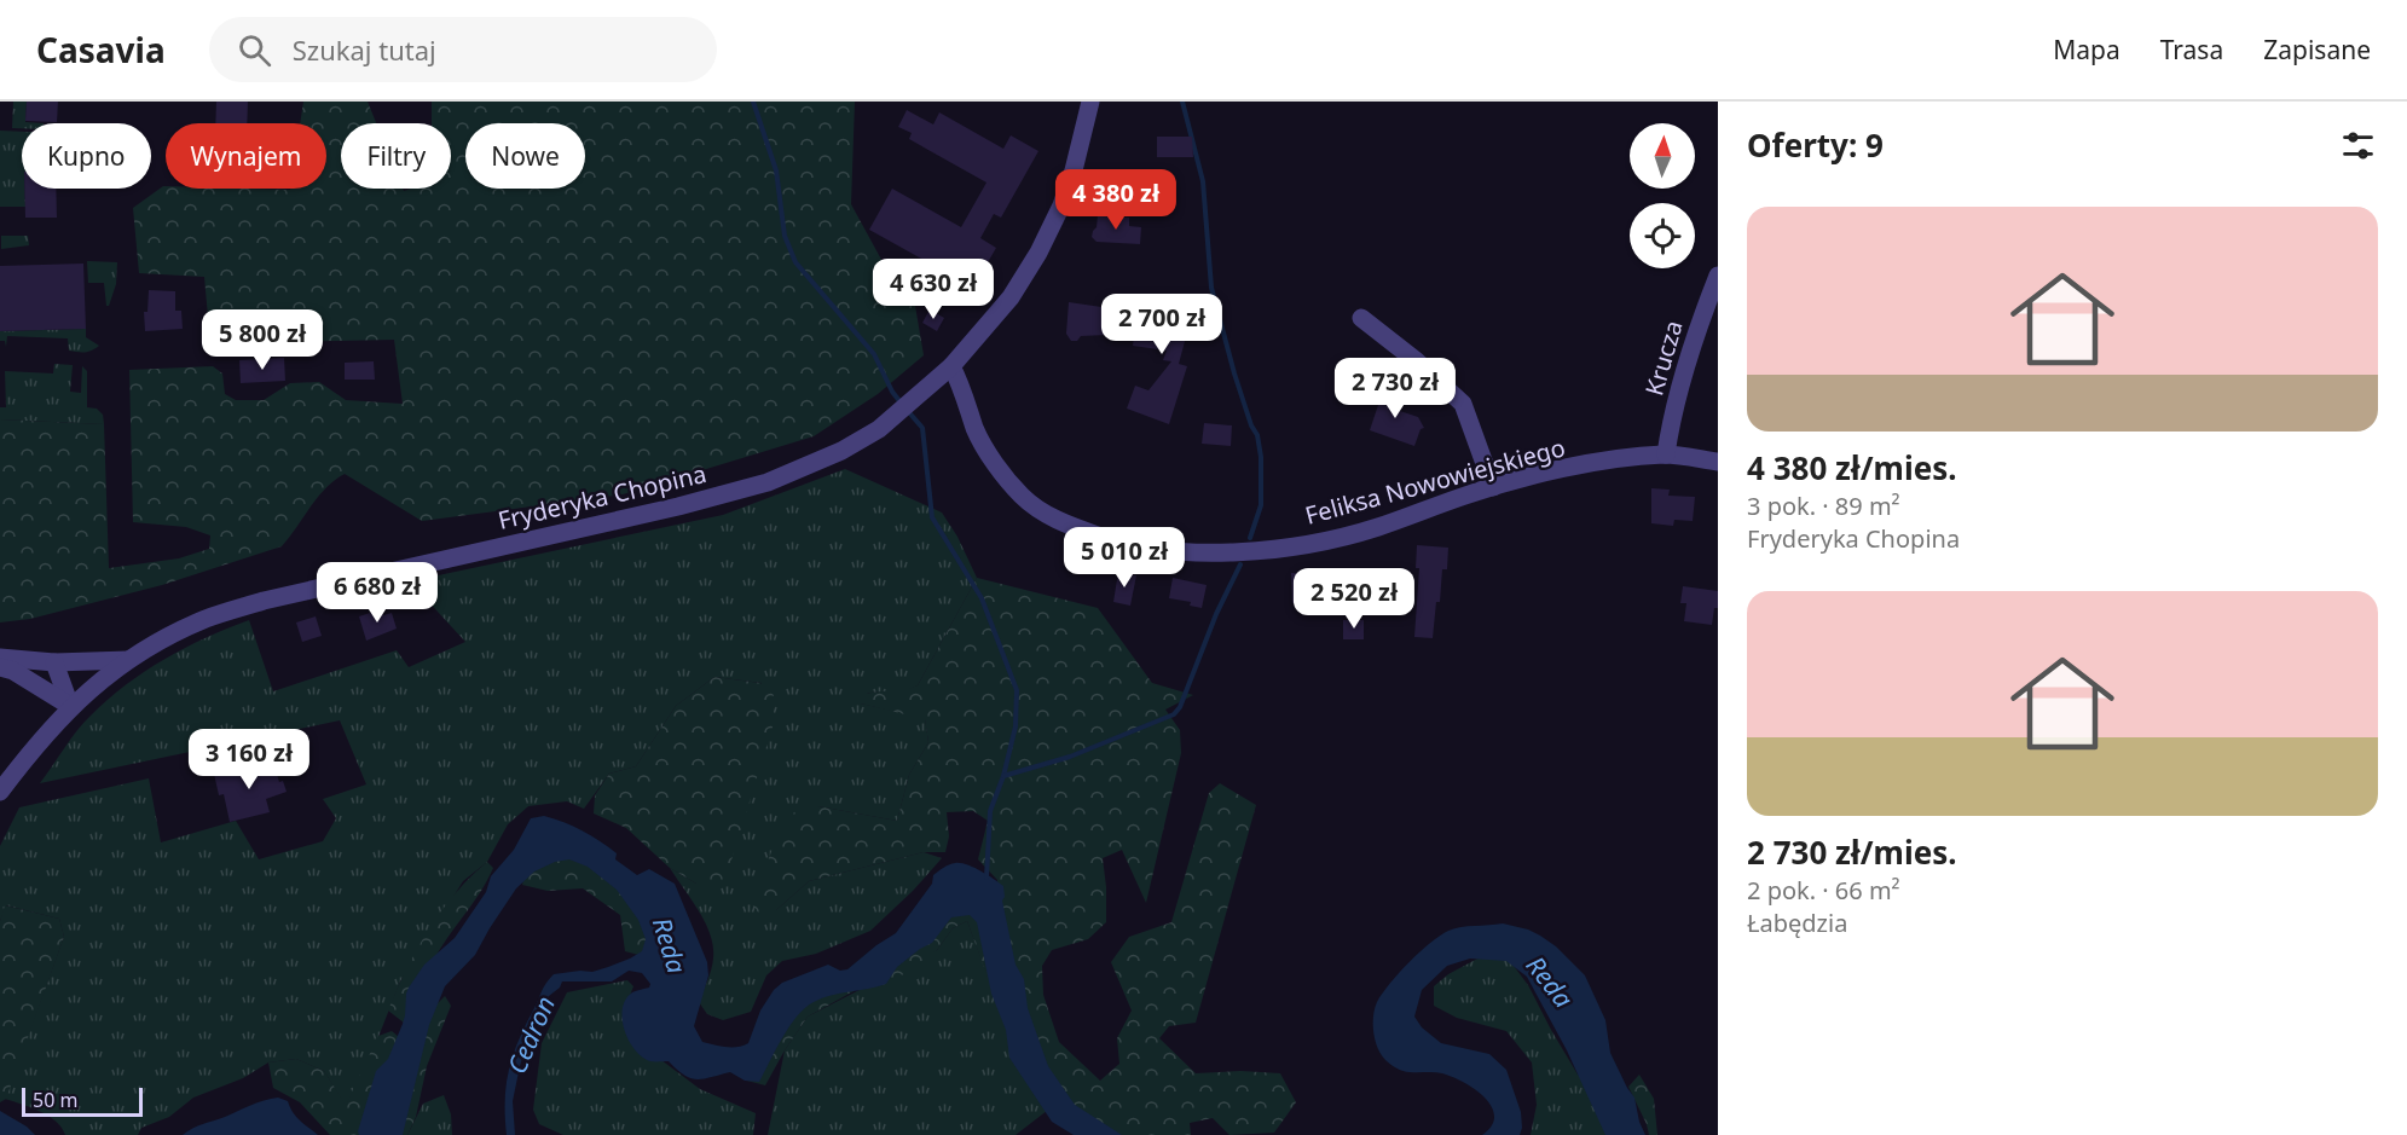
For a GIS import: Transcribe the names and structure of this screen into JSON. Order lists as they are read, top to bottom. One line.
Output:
{"streets":{"street":["Krucza","Feliksa Nowowiejskiego","Fryderyka Chopina"]},"crossings":[["Krucza","Feliksa Nowowiejskiego"],["Feliksa Nowowiejskiego","Fryderyka Chopina"]],"water":["Reda","Cedron"],"scale_bar":"50 m","north":"top","page":{"header":"Casavia","search":"Szukaj tutaj","nav":["Mapa","Trasa","Zapisane"],"heading":"Oferty: 9","chip":["Kupno","Wynajem","Filtry","Nowe"],"price":["4 380 zł","4 630 zł","2 700 zł","5 800 zł","2 730 zł","5 010 zł","6 680 zł","2 520 zł","3 160 zł"],"list":[{"name":"4 380 zł/mies.","note":"3 pok. · 89 m² · Fryderyka Chopina"},{"name":"2 730 zł/mies.","note":"2 pok. · 66 m² · Łabędzia"}],"scale":"50 m"}}
